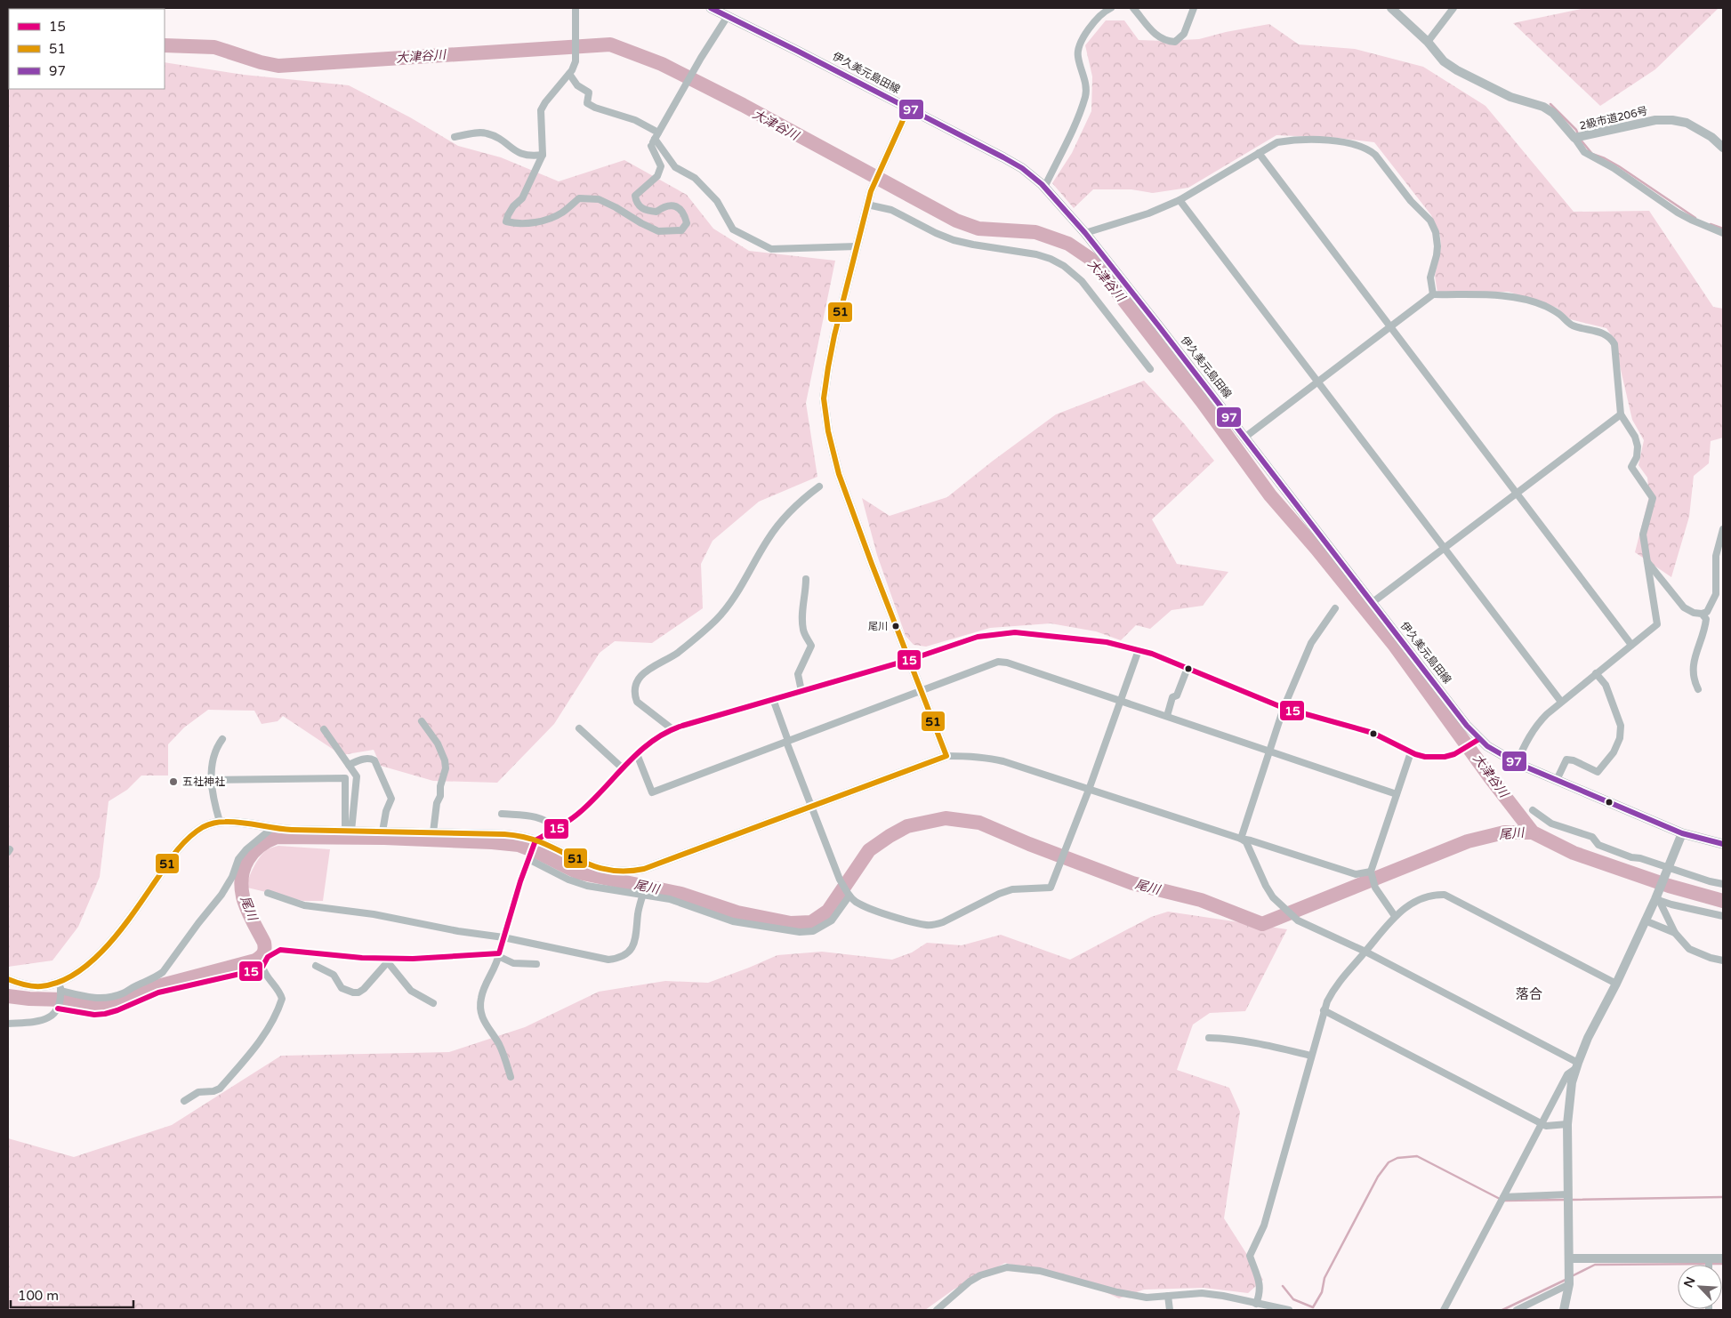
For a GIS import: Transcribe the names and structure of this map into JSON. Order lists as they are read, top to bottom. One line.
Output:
{"streets":{"main road":["伊久美元島田線"],"street":["2級市道206号"]},"districts":["落合"],"water":["大津谷川","尾川"],"places":["尾川","五社神社"],"lines":["transit line 97","transit line 51","transit line 15"],"legend":["15","51","97"],"scale_bar":"100 m","north":"top left"}
